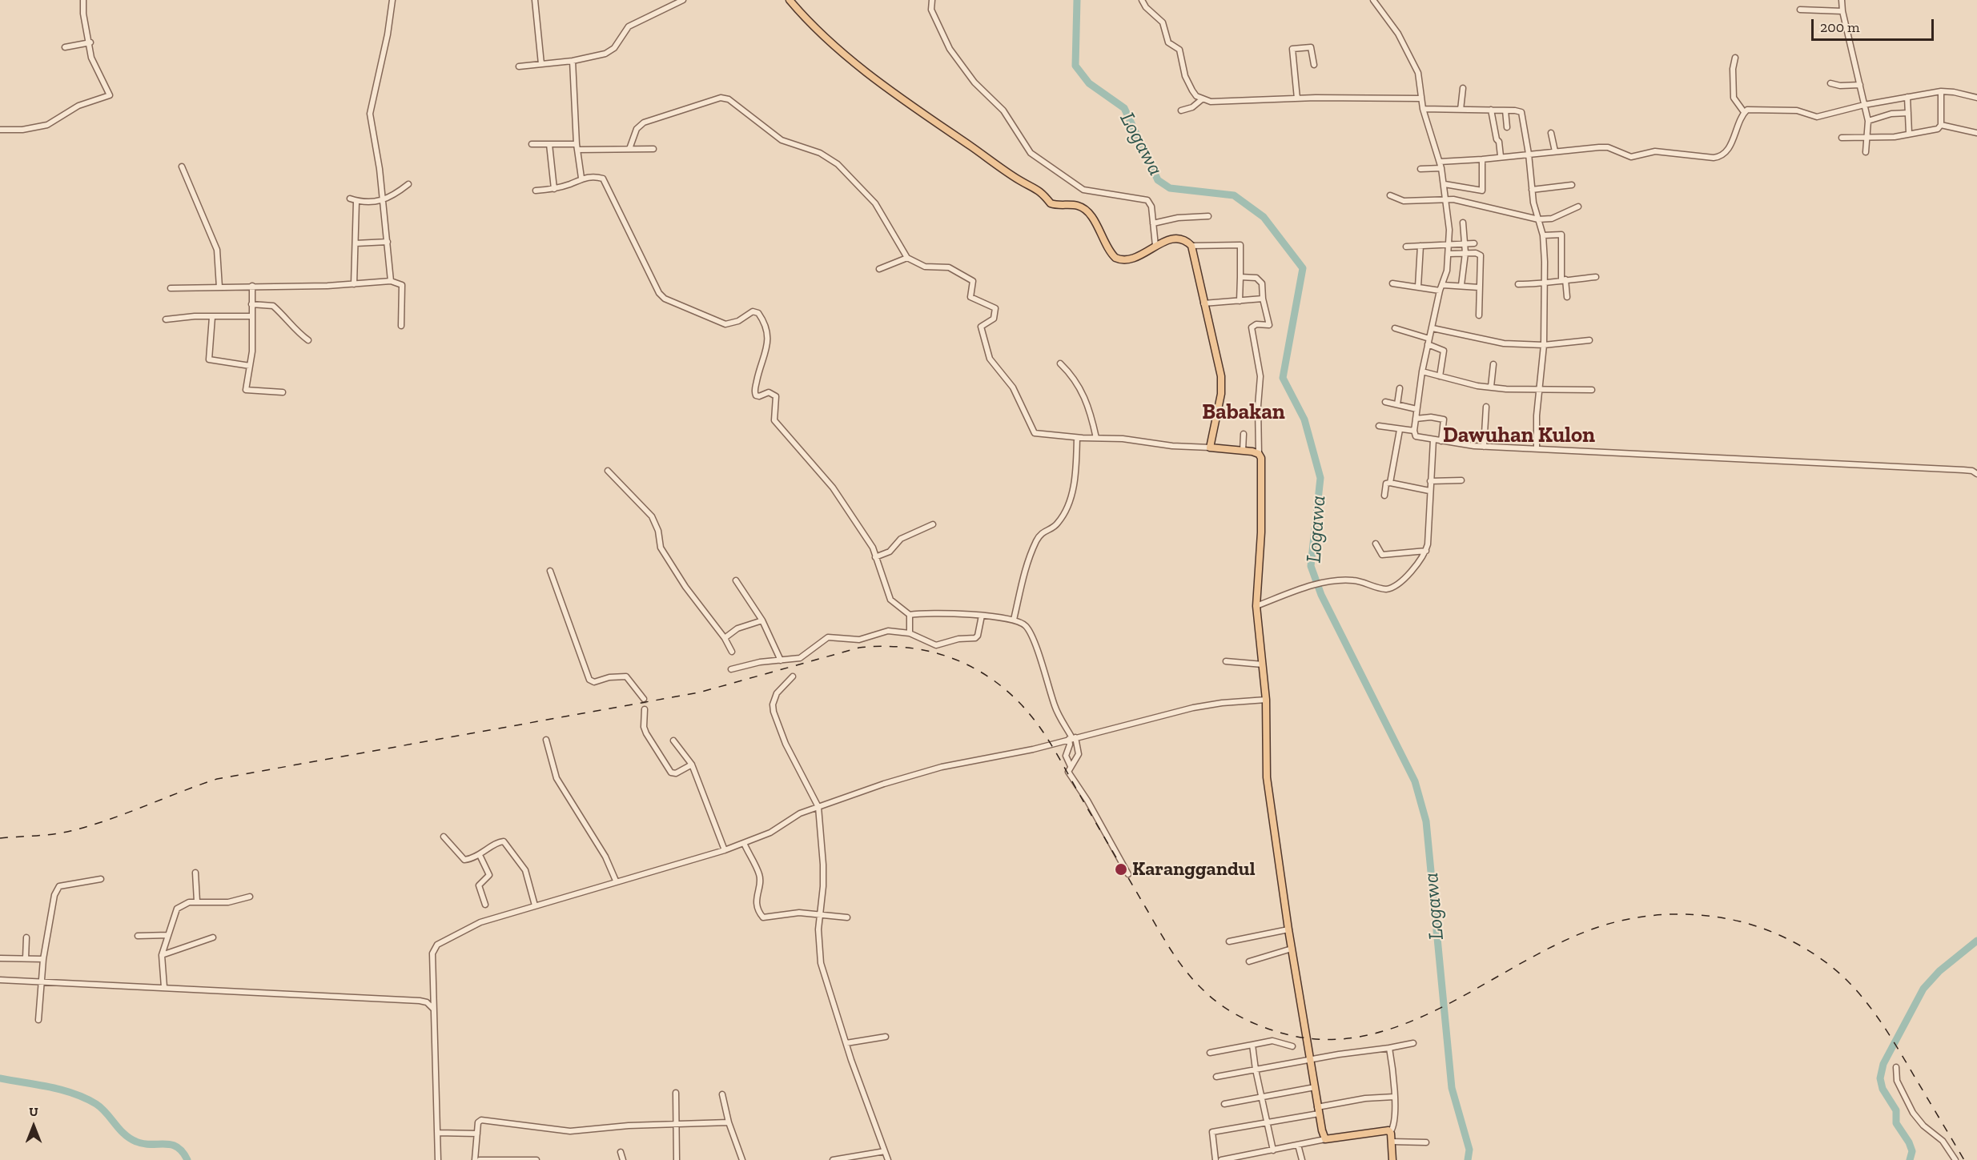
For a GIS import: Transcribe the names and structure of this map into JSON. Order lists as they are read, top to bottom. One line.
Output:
{"districts":["Babakan","Dawuhan Kulon"],"water":["Logawa"],"places":["Karanggandul"],"scale_bar":"200 m","north":"top"}
